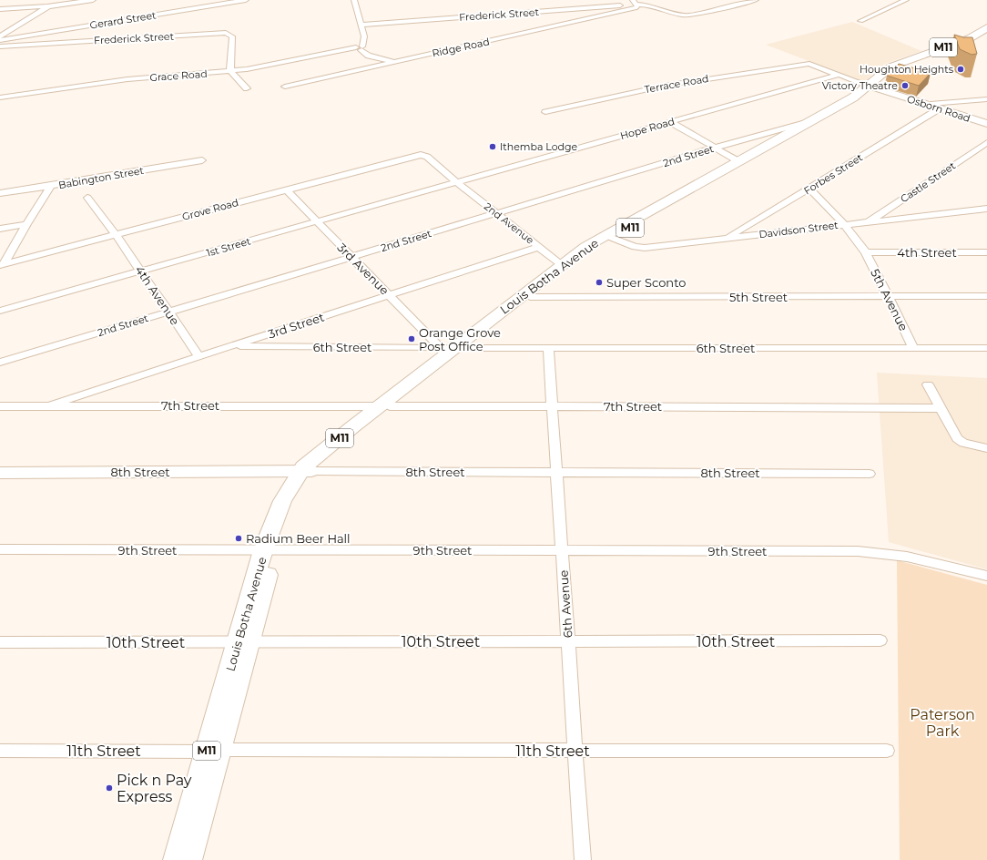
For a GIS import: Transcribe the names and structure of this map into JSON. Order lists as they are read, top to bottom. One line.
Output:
{"streets":{"main road":["M11","Osborn Road","Louis Botha Avenue","8th Street"],"street":["Frederick Street","Gerard Street","Ridge Road","Grace Road","Terrace Road","Hope Road","2nd Street","Forbes Street","Babington Street","Castle Street","Grove Road","2nd Avenue","Davidson Street","1st Street","4th Street","3rd Avenue","4th Avenue","5th Street","5th Avenue","3rd Street","6th Street","7th Street","9th Street","6th Avenue","10th Street","11th Street"]},"crossings":[["Frederick Street","Ridge Road"],["Frederick Street","Grace Road"],["Terrace Road","Osborn Road"],["Osborn Road","Hope Road"],["Osborn Road","Forbes Street"],["Osborn Road","Louis Botha Avenue"],["Hope Road","2nd Avenue"],["Hope Road","1st Street"],["2nd Street","2nd Avenue"],["2nd Street","3rd Avenue"],["2nd Street","Louis Botha Avenue"],["2nd Street","4th Avenue"],["Forbes Street","Davidson Street"],["Forbes Street","5th Avenue"],["Castle Street","Davidson Street"],["Grove Road","2nd Avenue"],["Grove Road","3rd Avenue"],["Grove Road","4th Avenue"],["2nd Avenue","1st Street"],["2nd Avenue","Louis Botha Avenue"],["2nd Avenue","3rd Street"],["Davidson Street","Louis Botha Avenue"],["Davidson Street","5th Avenue"],["1st Street","3rd Avenue"],["1st Street","4th Avenue"],["4th Street","5th Avenue"],["3rd Avenue","Louis Botha Avenue"],["3rd Avenue","3rd Street"],["3rd Avenue","6th Street"],["Louis Botha Avenue","5th Street"],["Louis Botha Avenue","6th Street"],["Louis Botha Avenue","7th Street"],["Louis Botha Avenue","8th Street"],["Louis Botha Avenue","9th Street"],["Louis Botha Avenue","10th Street"],["Louis Botha Avenue","11th Street"],["4th Avenue","3rd Street"],["5th Street","5th Avenue"],["5th Avenue","6th Street"],["3rd Street","6th Street"],["3rd Street","7th Street"],["6th Street","6th Avenue"],["7th Street","6th Avenue"],["8th Street","6th Avenue"],["9th Street","6th Avenue"],["6th Avenue","10th Street"],["6th Avenue","11th Street"]],"parks":["Paterson Park"],"places":["Houghton Heights","Victory Theatre","Ithemba Lodge","Super Sconto","Orange Grove Post Office","Radium Beer Hall","Pick n Pay Express"]}
